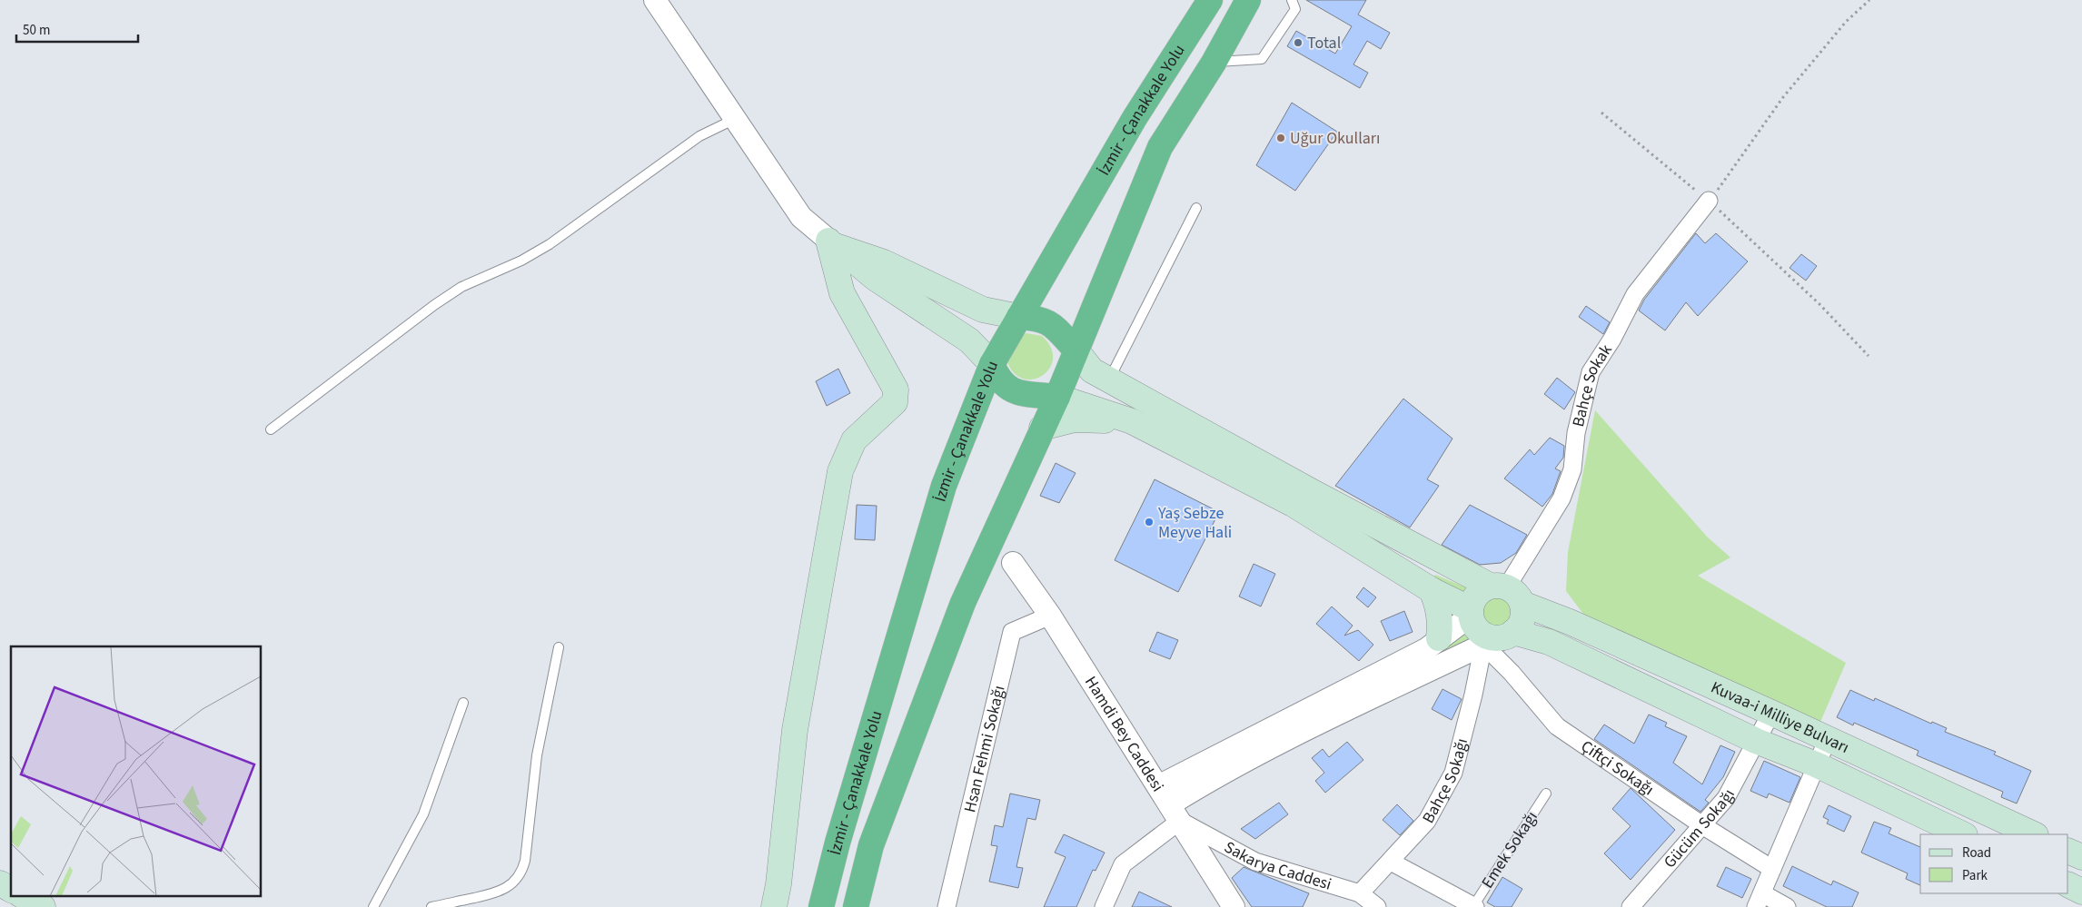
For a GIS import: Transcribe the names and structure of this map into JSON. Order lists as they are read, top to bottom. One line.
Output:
{"streets":{"highway":["İzmir - Çanakkale Yolu"],"main road":["Kuvaa-i Milliye Bulvarı"],"street":["Bahçe Sokak","Hamdi Bey Caddesi","Hsan Fehmi Sokağı","Çiftçi Sokağı","Bahçe Sokağı","Gücüm Sokağı","Sakarya Caddesi"],"lane":["Emek Sokağı"]},"crossings":[["İzmir - Çanakkale Yolu","Kuvaa-i Milliye Bulvarı"],["Bahçe Sokak","Kuvaa-i Milliye Bulvarı"],["Bahçe Sokak","Çiftçi Sokağı"],["Bahçe Sokak","Bahçe Sokağı"],["Kuvaa-i Milliye Bulvarı","Çiftçi Sokağı"],["Kuvaa-i Milliye Bulvarı","Bahçe Sokağı"],["Kuvaa-i Milliye Bulvarı","Gücüm Sokağı"],["Hamdi Bey Caddesi","Hsan Fehmi Sokağı"],["Hamdi Bey Caddesi","Sakarya Caddesi"],["Çiftçi Sokağı","Bahçe Sokağı"],["Çiftçi Sokağı","Gücüm Sokağı"],["Bahçe Sokağı","Sakarya Caddesi"]],"places":["Total","Uğur Okulları","Yaş Sebze Meyve Hali"],"legend":["Road","Park"],"scale_bar":"50 m"}
